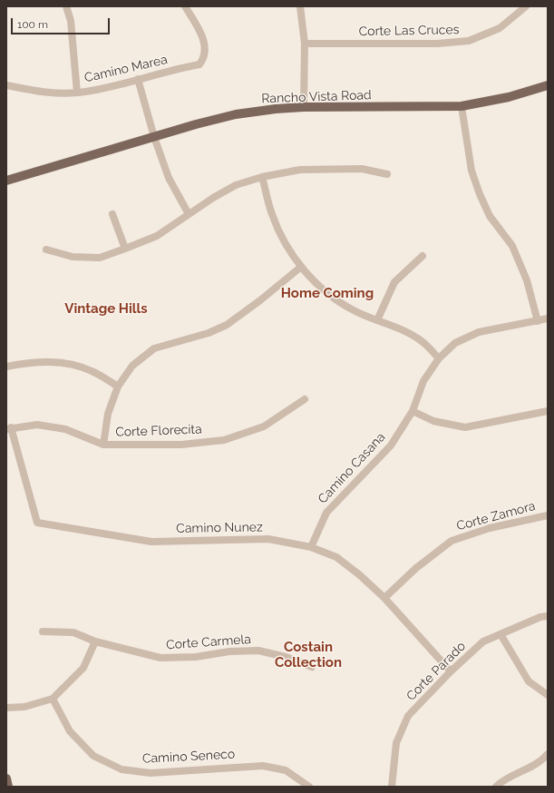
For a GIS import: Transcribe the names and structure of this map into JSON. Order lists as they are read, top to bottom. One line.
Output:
{"streets":{"main road":["Rancho Vista Road"],"street":["Corte Las Cruces","Camino Marea","Corte Florecita","Camino Casana","Corte Zamora","Camino Nunez","Corte Carmela","Corte Parado","Camino Seneco"]},"crossings":[["Corte Florecita","Camino Nunez"],["Camino Casana","Camino Nunez"],["Corte Zamora","Camino Nunez"],["Camino Nunez","Corte Parado"]],"districts":["Home Coming","Vintage Hills","Costain Collection"],"scale_bar":"100 m"}
